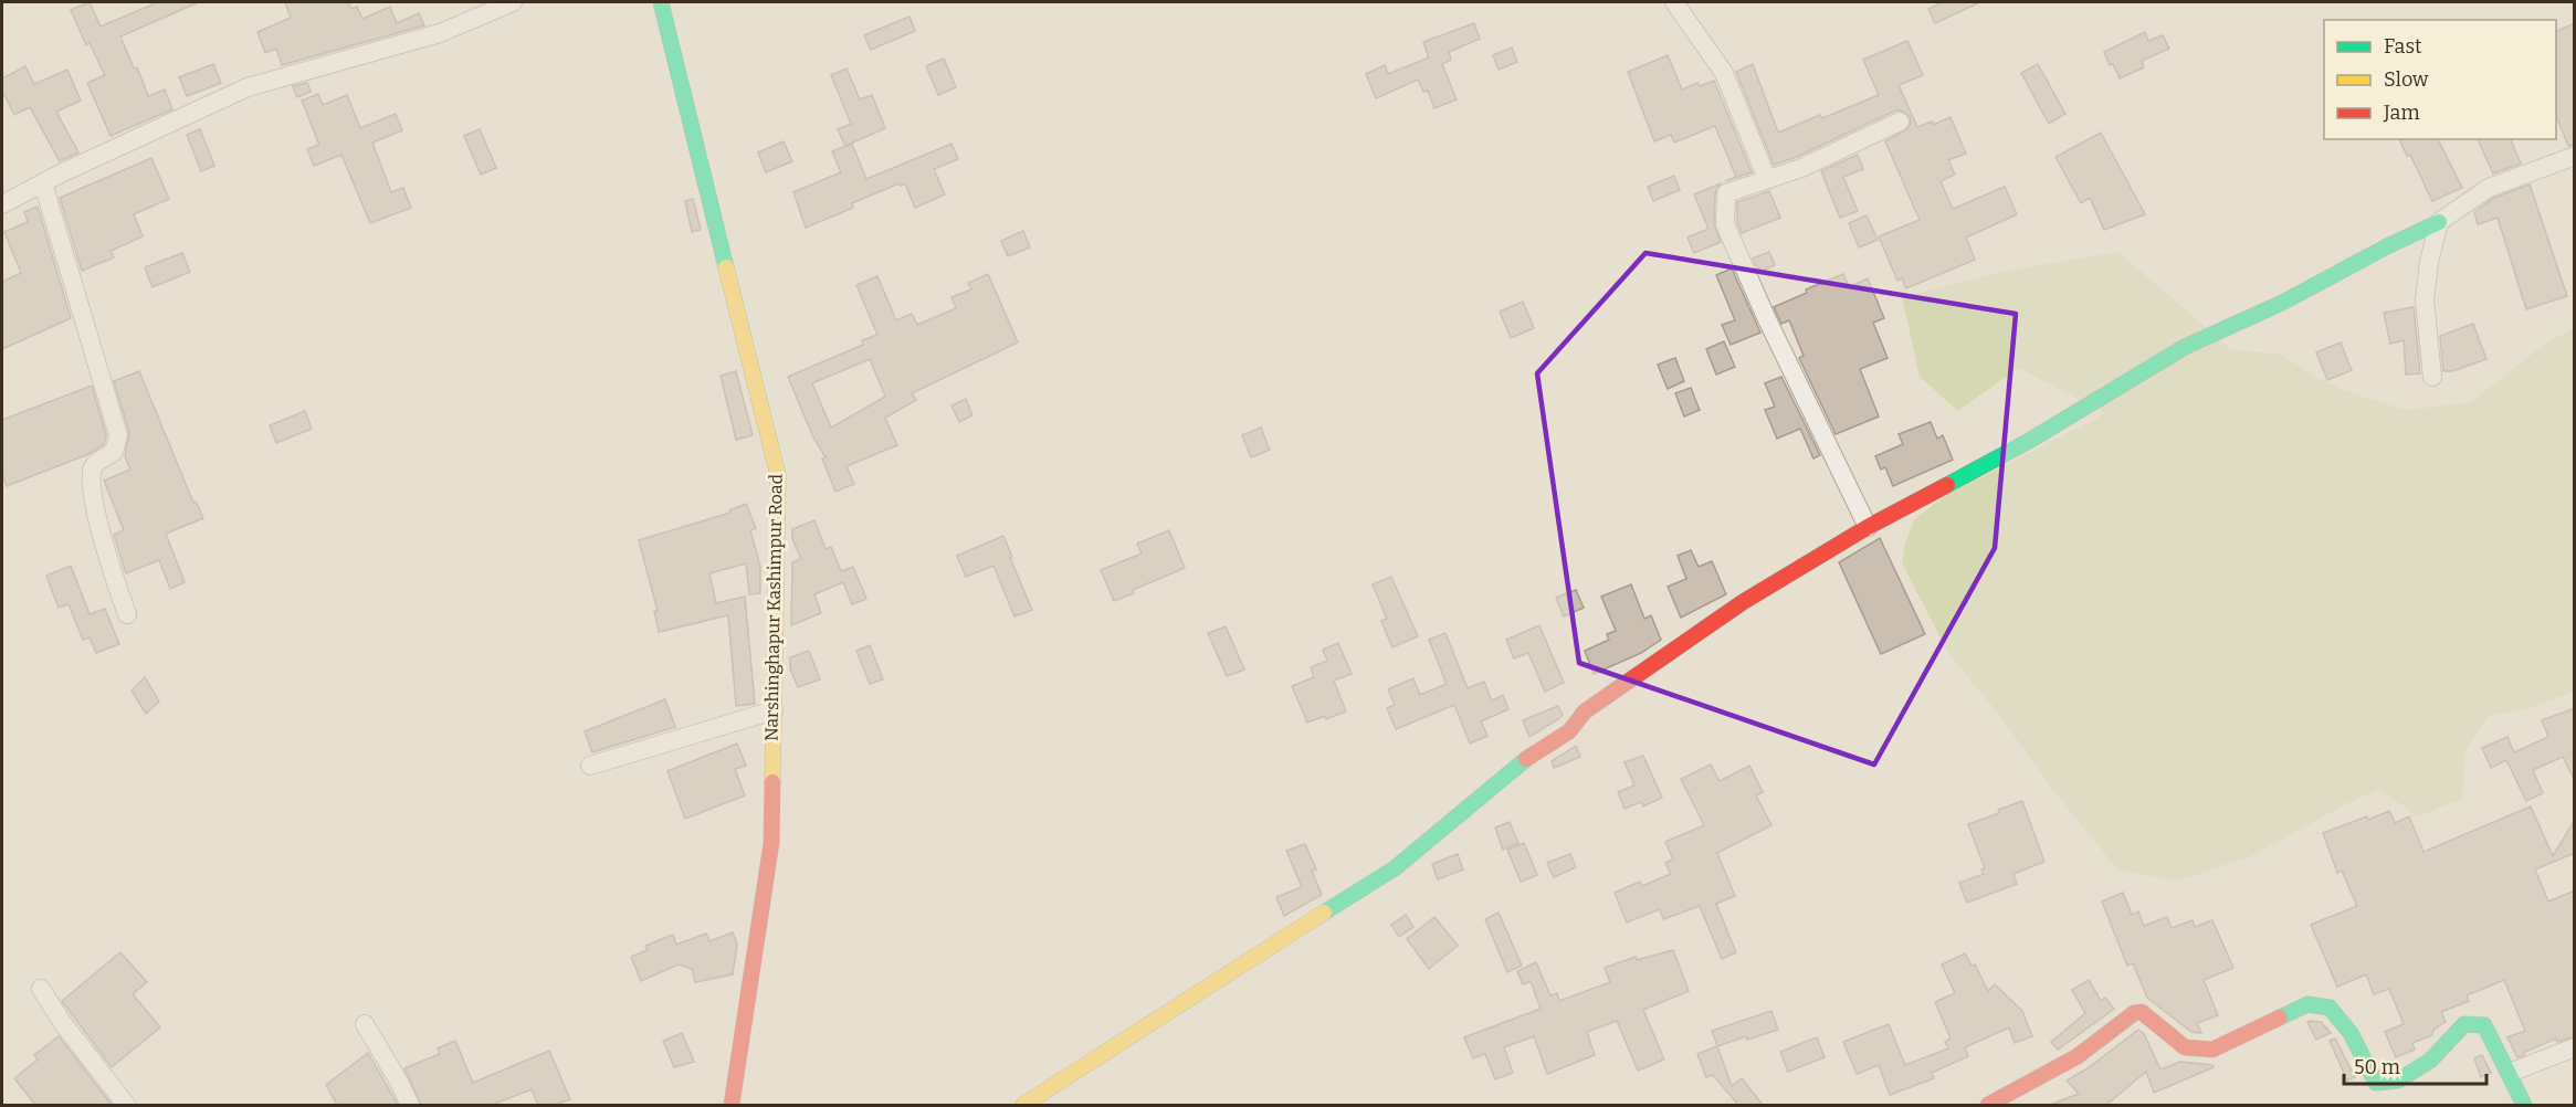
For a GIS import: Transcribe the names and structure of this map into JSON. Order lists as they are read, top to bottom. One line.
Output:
{"streets":{"street":["Narshinghapur Kashimpur Road"]},"legend":["Fast","Slow","Jam"],"scale_bar":"50 m"}
